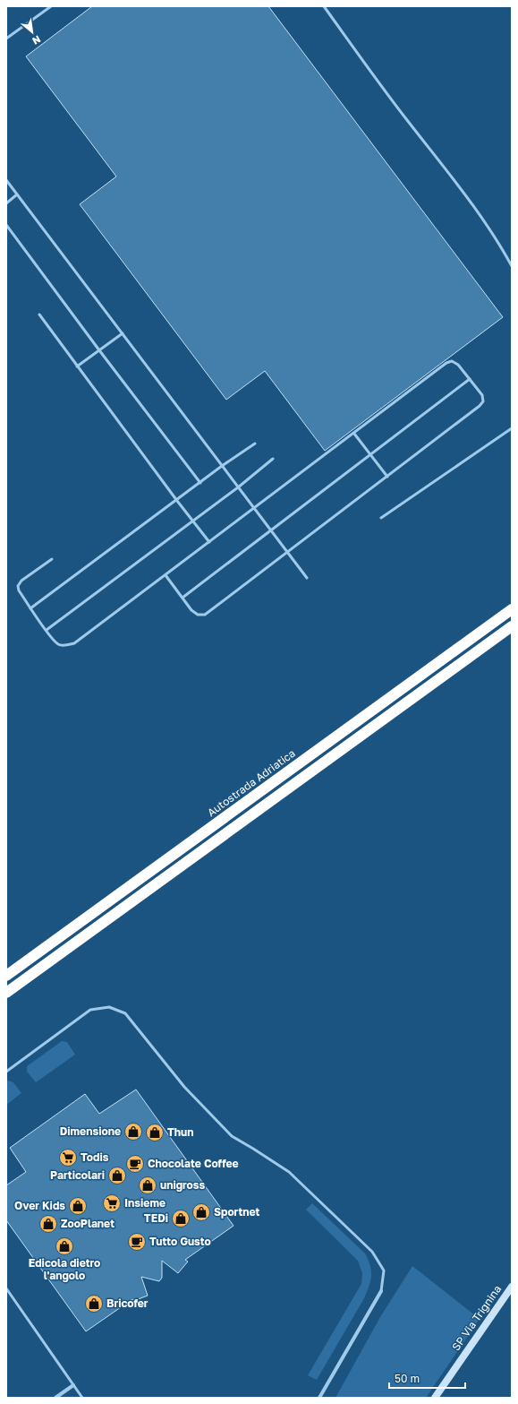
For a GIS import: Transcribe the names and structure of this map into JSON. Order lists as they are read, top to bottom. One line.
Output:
{"streets":{"highway":["Autostrada Adriatica"],"main road":["SP Via Trignina"]},"places":{"shop":["Dimensione","Thun","Particolari","unigross","Over Kids","Sportnet","TEDi","ZooPlanet","Edicola dietro l'angolo","Bricofer"],"supermarket":["Todis","Insieme"],"cafe":["Chocolate Coffee","Tutto Gusto"]},"scale_bar":"50 m","north":"bottom right"}
